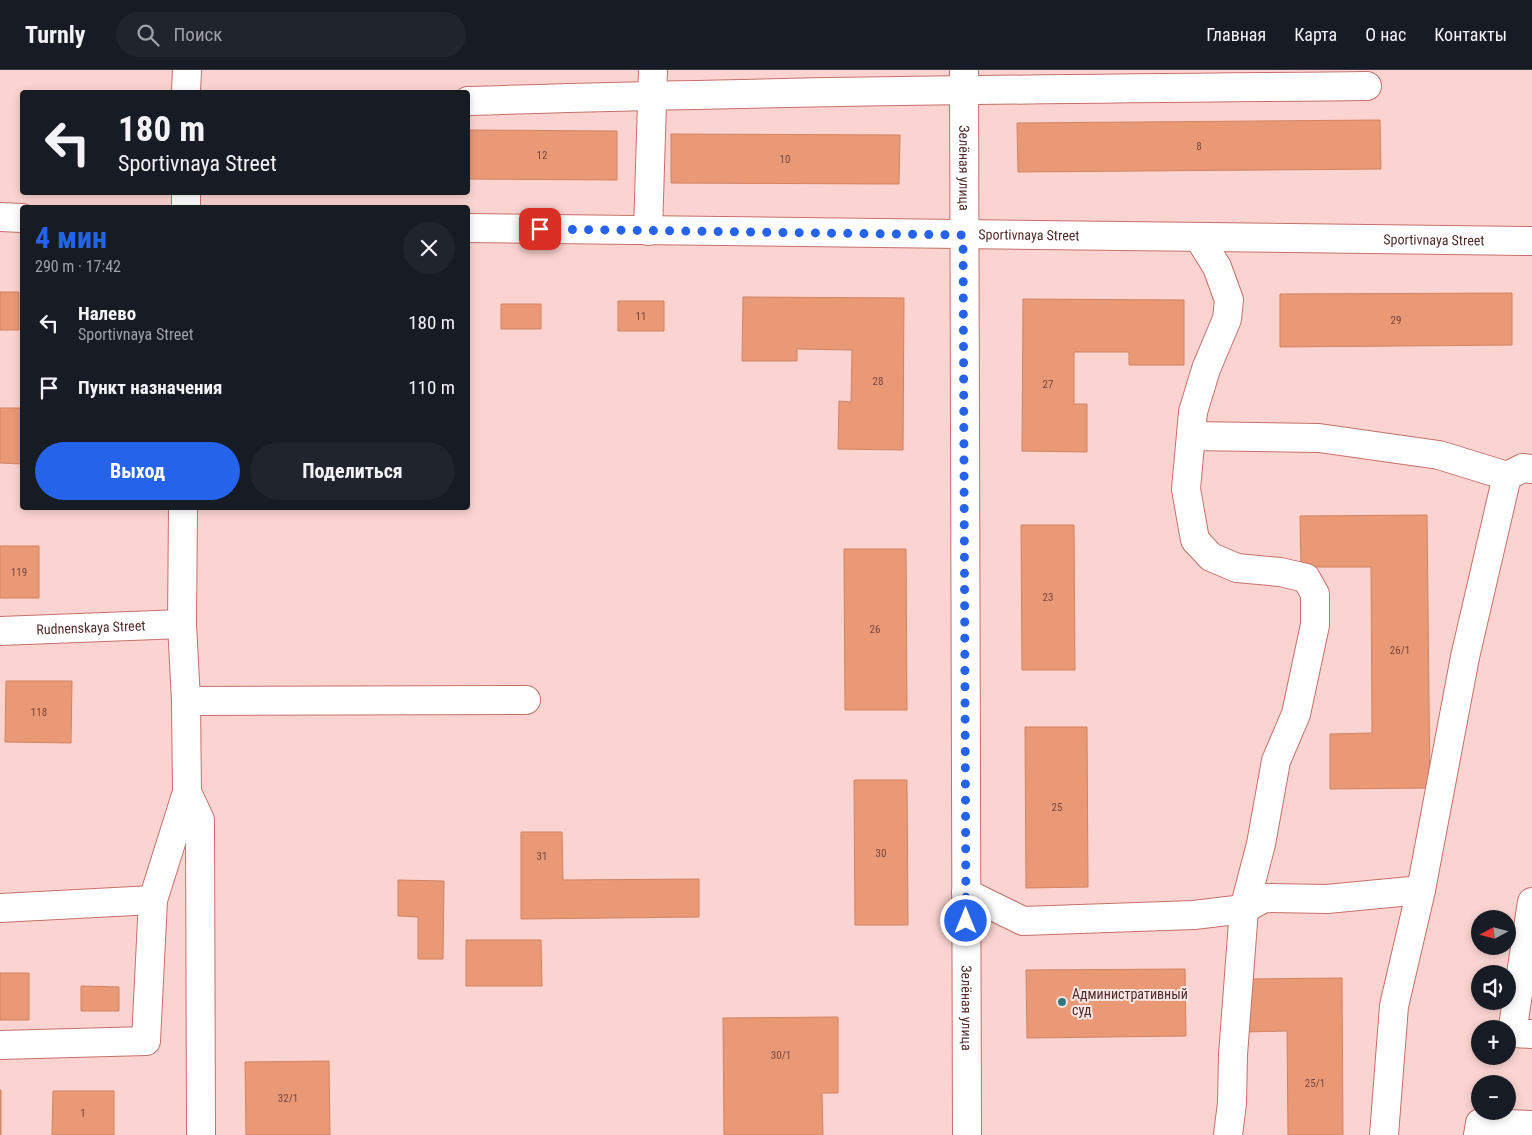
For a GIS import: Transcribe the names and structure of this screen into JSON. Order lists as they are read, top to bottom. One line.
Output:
{"streets":{"street":["Зелёная улица","Sportivnaya Street","Rudnenskaya Street"]},"crossings":[["Зелёная улица","Sportivnaya Street"]],"places":["Административный суд"],"house_numbers":["8","12","10","11","29","28","27","119","23","26","26/1","118","25","30","31","30/1","25/1","32/1","1"],"north":"left","page":{"header":"Turnly","search":"Поиск","nav":["Главная","Карта","О нас","Контакты"],"turn":["180 m","Sportivnaya Street"],"heading":["4 мин","290 m · 17:42"],"list":[{"name":"Налево","note":"Sportivnaya Street","value":"180 m"},{"name":"Пункт назначения","value":"110 m"}],"buttons":["Выход","Поделиться"],"map_buttons":["+","−"]}}
